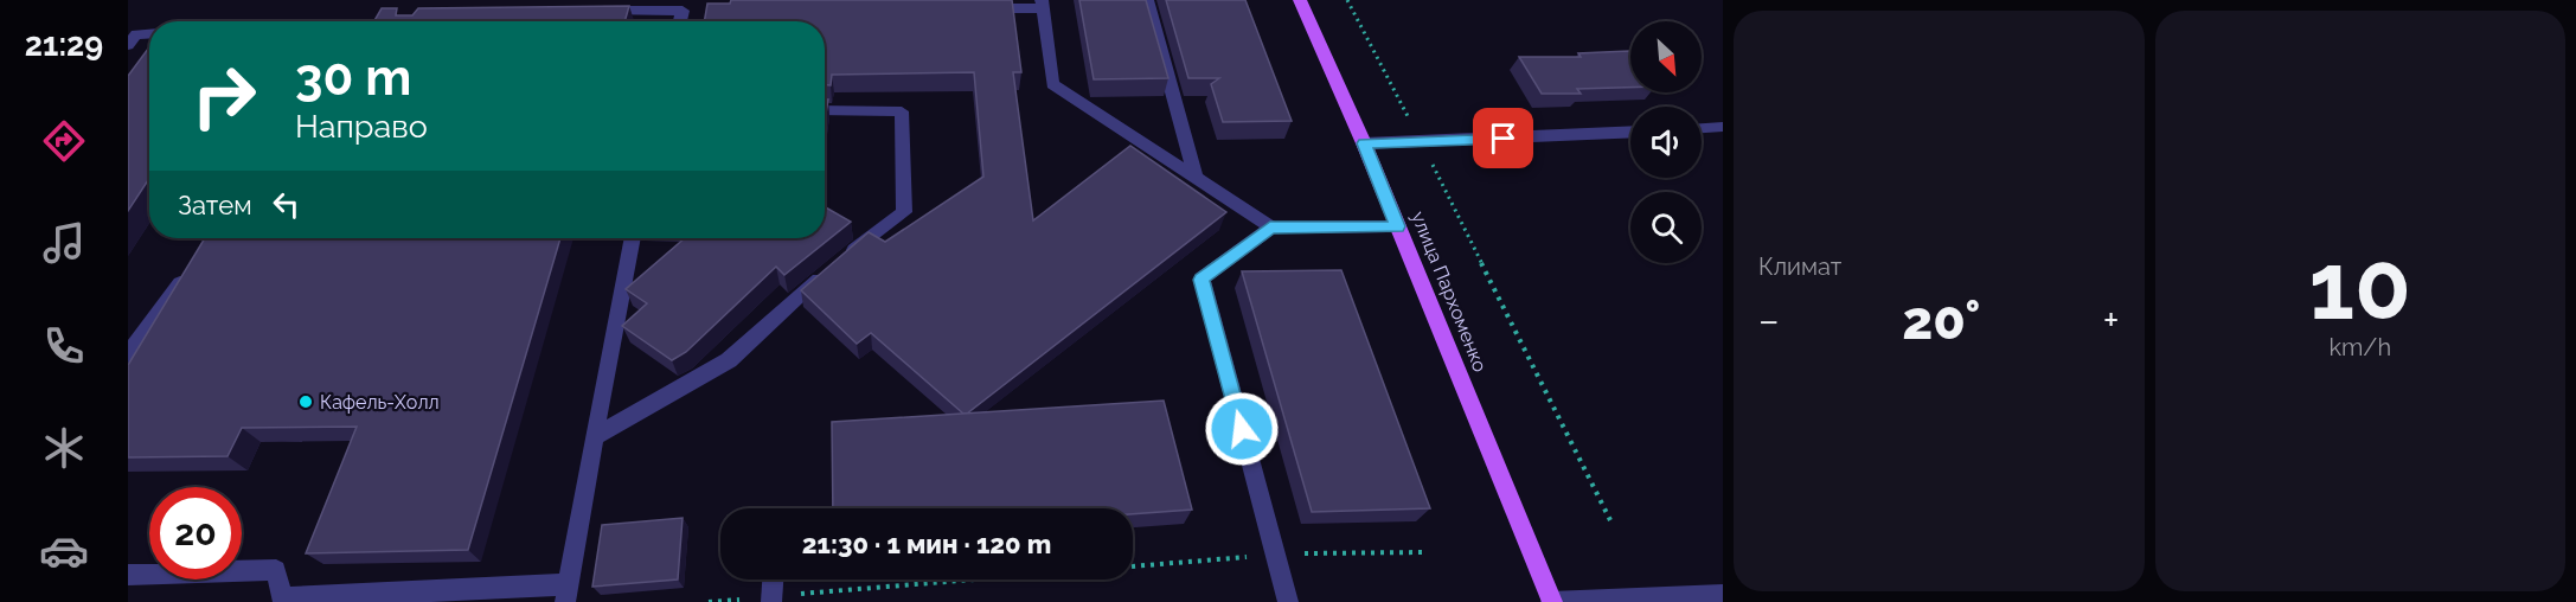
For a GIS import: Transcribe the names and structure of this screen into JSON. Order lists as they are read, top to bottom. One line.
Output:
{"streets":{"main road":["улица Пархоменко"]},"places":["Кафель-Холл"],"north":"bottom right","page":{"tabs":"21:29","tile":["Климат",["10","km/h"]],"turn":["30 m","Направо"],"then":"Затем","heat":["−","20°","+"],"limit":"20","trip":"21:30 · 1 мин · 120 m"}}
